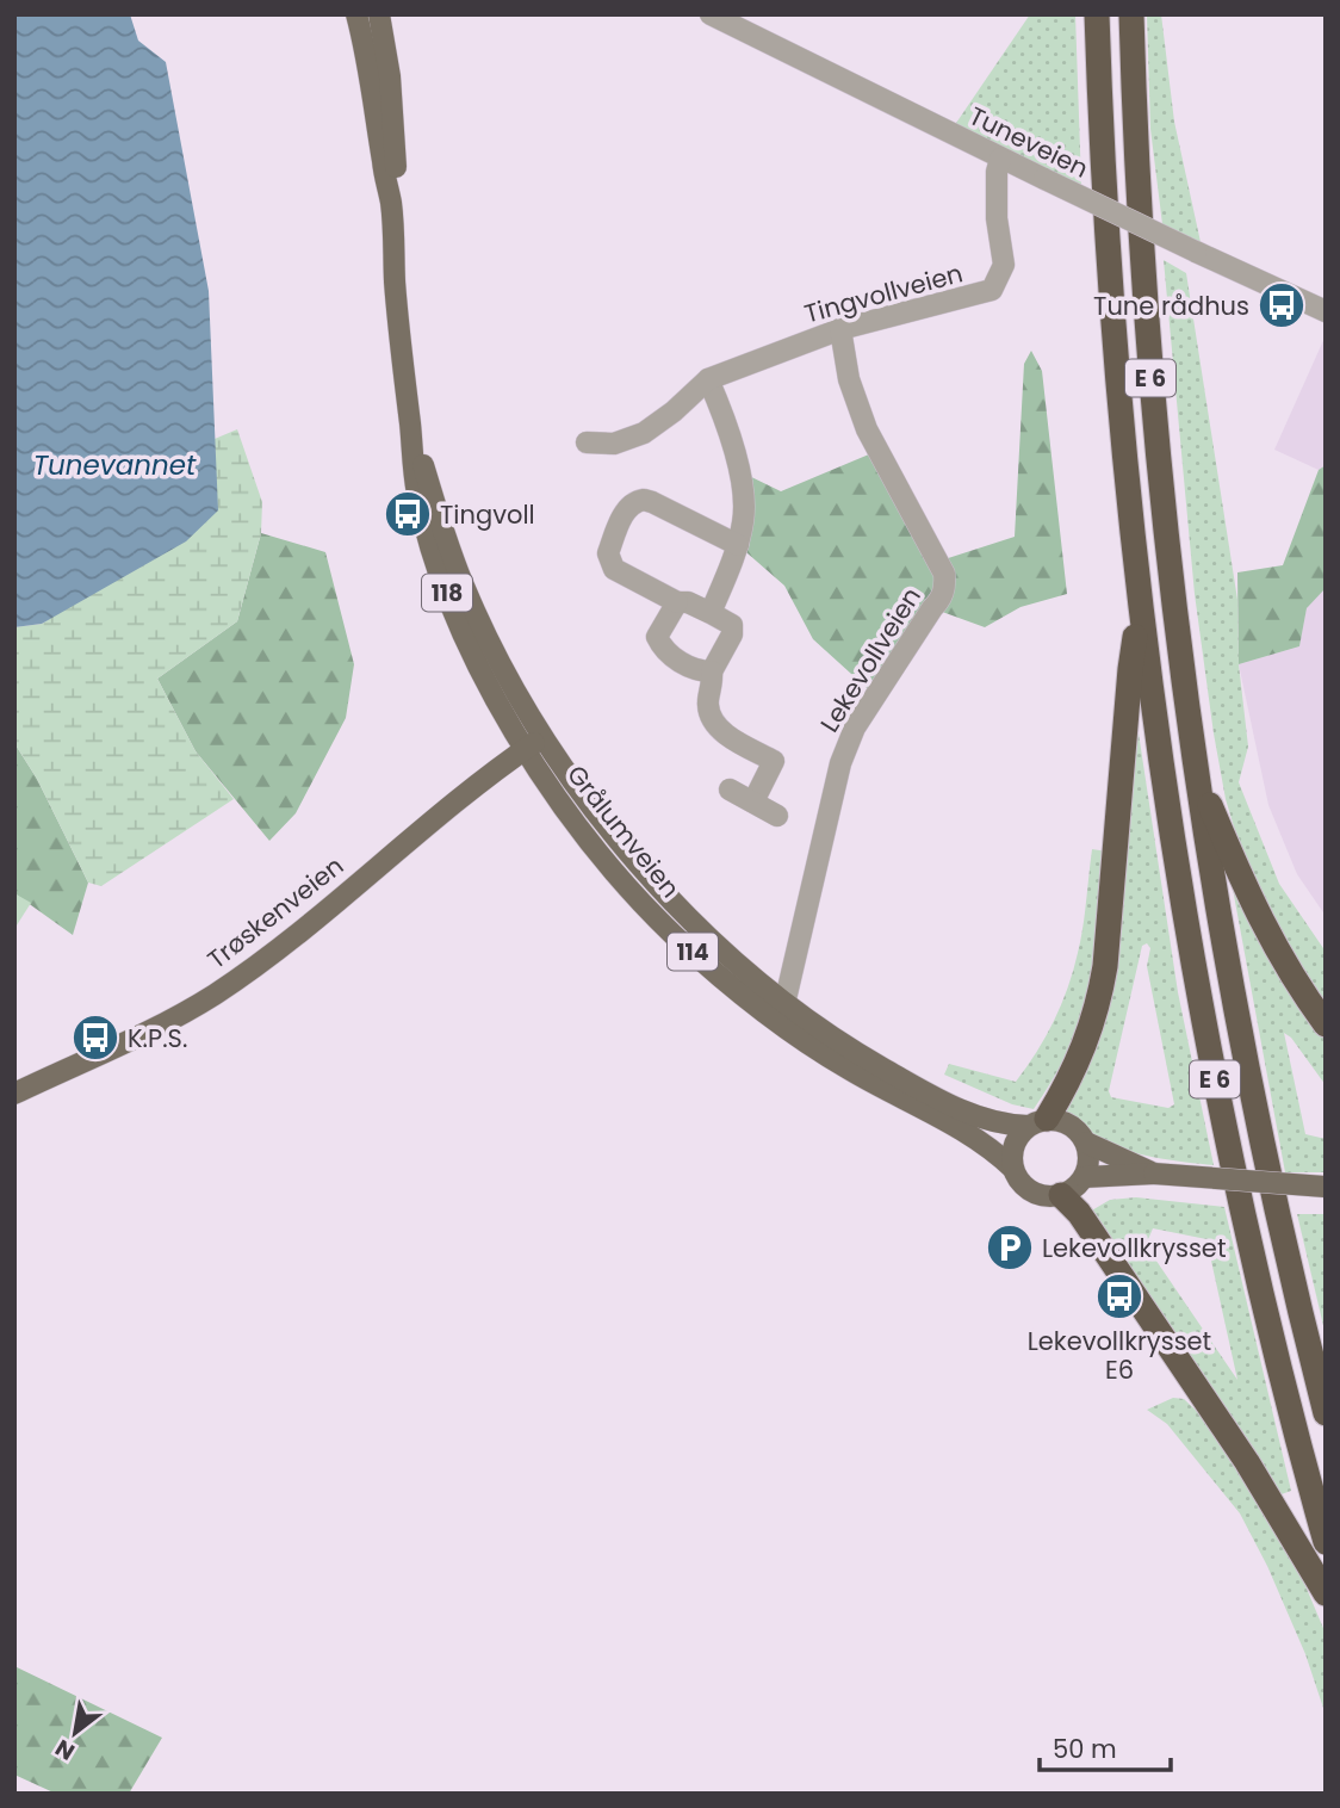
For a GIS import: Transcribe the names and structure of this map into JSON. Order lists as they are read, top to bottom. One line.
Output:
{"streets":{"highway":["E 6"],"main road":["118","Grålumveien","Trøskenveien","114"],"street":["Tuneveien","Tingvollveien","Lekevollveien"]},"crossings":[["Tuneveien","Tingvollveien"],["Tingvollveien","Lekevollveien"],["E 6","Grålumveien"],["E 6","114"],["Lekevollveien","Grålumveien"],["Grålumveien","Trøskenveien"],["Grålumveien","114"]],"water":["Tunevannet"],"places":{"bus stop":["Tune rådhus","Tingvoll","K.P.S.","Lekevollkrysset E6"],"parking":["Lekevollkrysset"]},"scale_bar":"50 m","north":"bottom left"}
